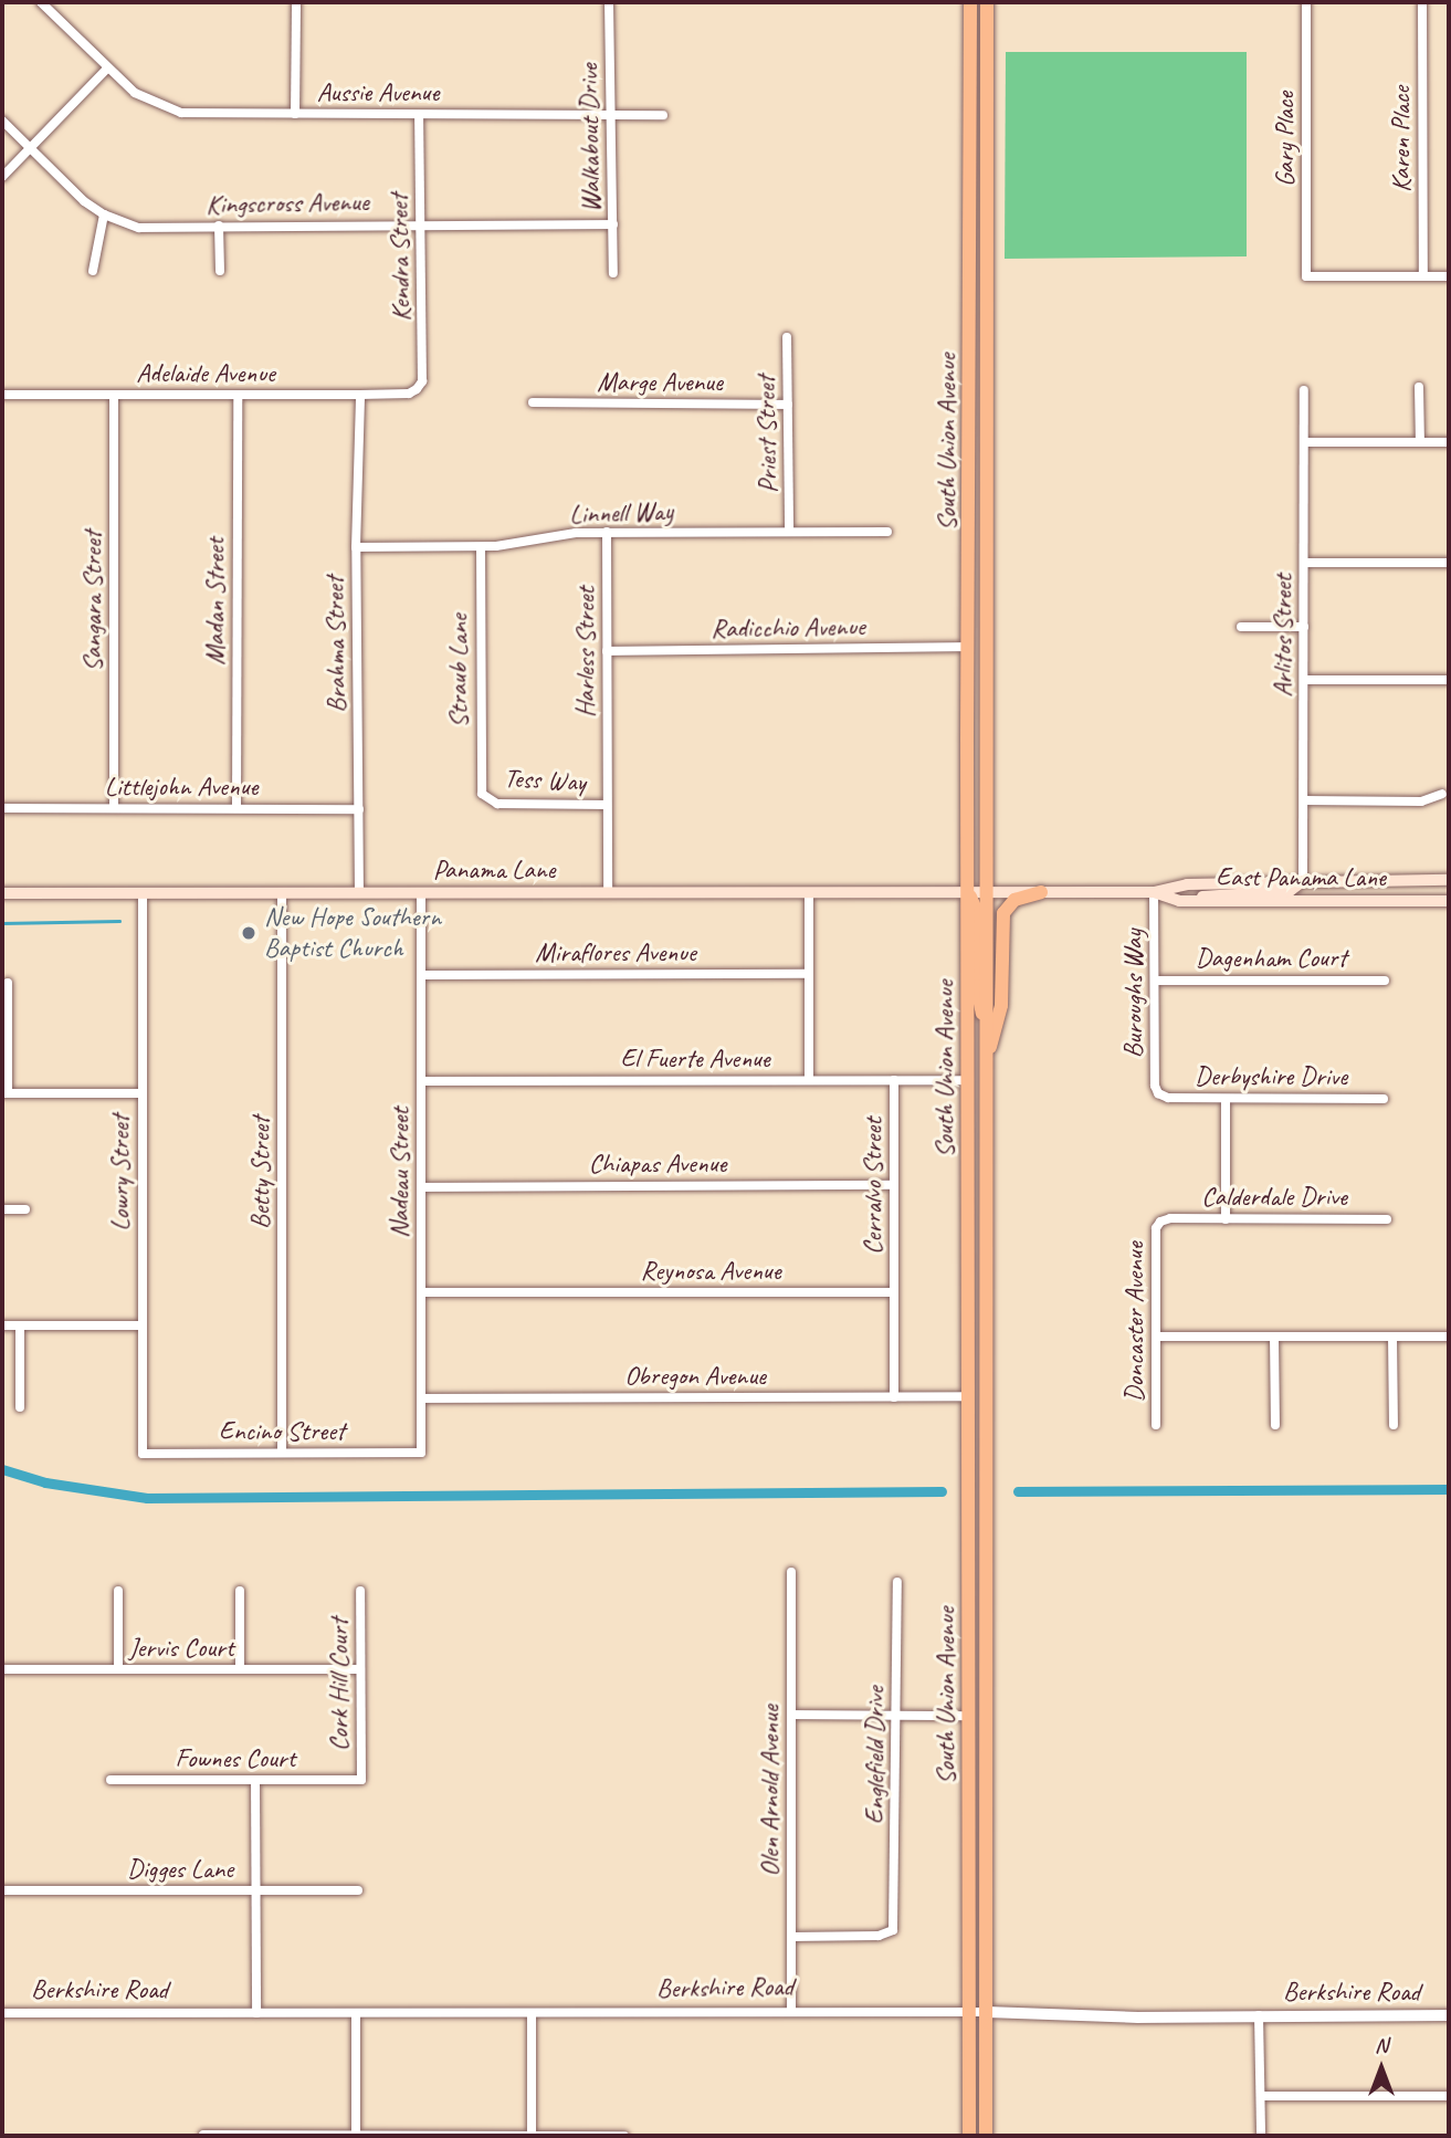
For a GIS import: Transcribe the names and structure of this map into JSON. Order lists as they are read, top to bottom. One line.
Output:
{"streets":{"main road":["South Union Avenue","Panama Lane","East Panama Lane"],"street":["Aussie Avenue","Walkabout Drive","Gary Place","Karen Place","Kingscross Avenue","Kendra Street","Adelaide Avenue","Marge Avenue","Priest Street","Linnell Way","Sangara Street","Madan Street","Radicchio Avenue","Arlitos Street","Brahma Street","Harless Street","Straub Lane","Tess Way","Littlejohn Avenue","Miraflores Avenue","Dagenham Court","Buroughs Way","El Fuerte Avenue","Derbyshire Drive","Chiapas Avenue","Lowry Street","Betty Street","Nadeau Street","Cerralvo Street","Calderdale Drive","Reynosa Avenue","Doncaster Avenue","Obregon Avenue","Encino Street","Jervis Court","Cork Hill Court","Englefield Drive","Fownes Court","Olen Arnold Avenue","Digges Lane","Berkshire Road"]},"crossings":[["Aussie Avenue","Walkabout Drive"],["Aussie Avenue","Kendra Street"],["Walkabout Drive","Kingscross Avenue"],["Gary Place","Karen Place"],["Kingscross Avenue","Kendra Street"],["Kendra Street","Adelaide Avenue"],["Adelaide Avenue","Sangara Street"],["Adelaide Avenue","Madan Street"],["Adelaide Avenue","Brahma Street"],["Marge Avenue","Priest Street"],["Priest Street","Linnell Way"],["South Union Avenue","Radicchio Avenue"],["South Union Avenue","Panama Lane"],["South Union Avenue","East Panama Lane"],["South Union Avenue","El Fuerte Avenue"],["South Union Avenue","Obregon Avenue"],["South Union Avenue","Berkshire Road"],["Linnell Way","Brahma Street"],["Linnell Way","Harless Street"],["Linnell Way","Straub Lane"],["Sangara Street","Littlejohn Avenue"],["Madan Street","Littlejohn Avenue"],["Radicchio Avenue","Harless Street"],["Arlitos Street","East Panama Lane"],["Brahma Street","Littlejohn Avenue"],["Brahma Street","Panama Lane"],["Harless Street","Tess Way"],["Straub Lane","Tess Way"],["Tess Way","Panama Lane"],["Panama Lane","East Panama Lane"],["Panama Lane","Lowry Street"],["Panama Lane","Betty Street"],["Panama Lane","Nadeau Street"],["East Panama Lane","Buroughs Way"],["Miraflores Avenue","Nadeau Street"],["Dagenham Court","Buroughs Way"],["Buroughs Way","Derbyshire Drive"],["El Fuerte Avenue","Nadeau Street"],["El Fuerte Avenue","Cerralvo Street"],["Chiapas Avenue","Nadeau Street"],["Chiapas Avenue","Cerralvo Street"],["Lowry Street","Encino Street"],["Betty Street","Encino Street"],["Nadeau Street","Reynosa Avenue"],["Nadeau Street","Obregon Avenue"],["Nadeau Street","Encino Street"],["Cerralvo Street","Reynosa Avenue"],["Calderdale Drive","Doncaster Avenue"],["Jervis Court","Cork Hill Court"],["Cork Hill Court","Fownes Court"],["Englefield Drive","Olen Arnold Avenue"],["Olen Arnold Avenue","Berkshire Road"]],"places":["New Hope Southern Baptist Church"],"north":"top"}
